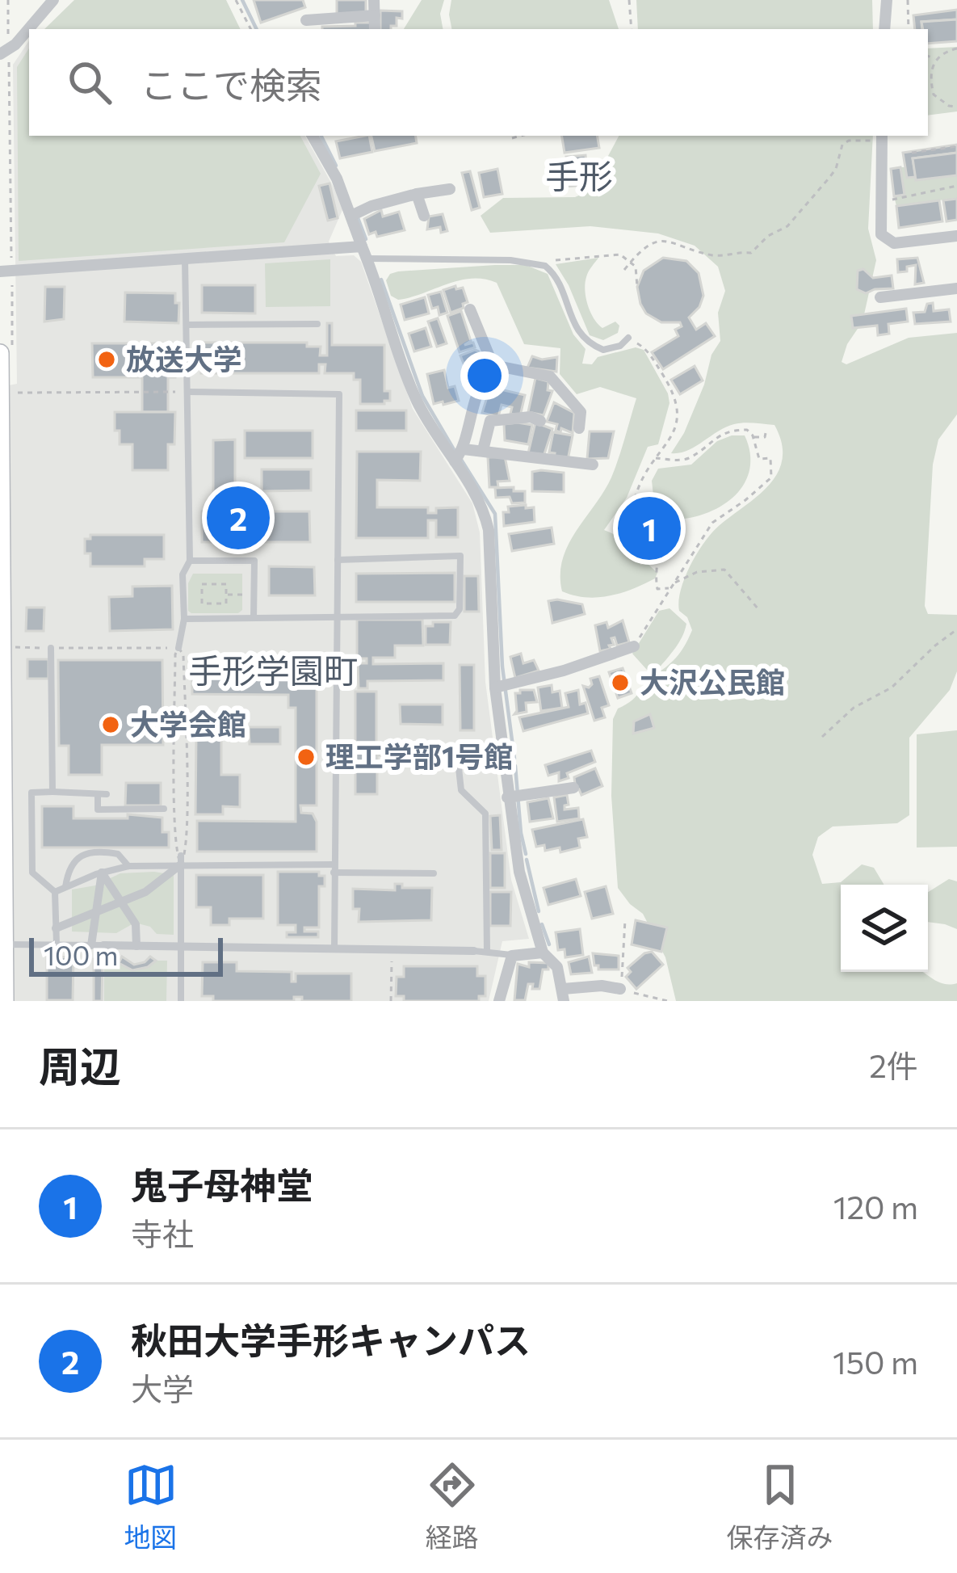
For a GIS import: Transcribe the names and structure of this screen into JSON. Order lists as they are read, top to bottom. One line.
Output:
{"districts":["手形","手形学園町"],"places":["放送大学","大沢公民館","大学会館","理工学部1号館"],"scale_bar":"100 m","page":{"search":"ここで検索","pins":["2","1"],"scale":"100 m","heading":["周辺","2件"],"list":[{"mark":"1","name":"鬼子母神堂","note":"寺社","value":"120 m"},{"mark":"2","name":"秋田大学手形キャンパス","note":"大学","value":"150 m"}],"nav":["地図","経路","保存済み"]}}
